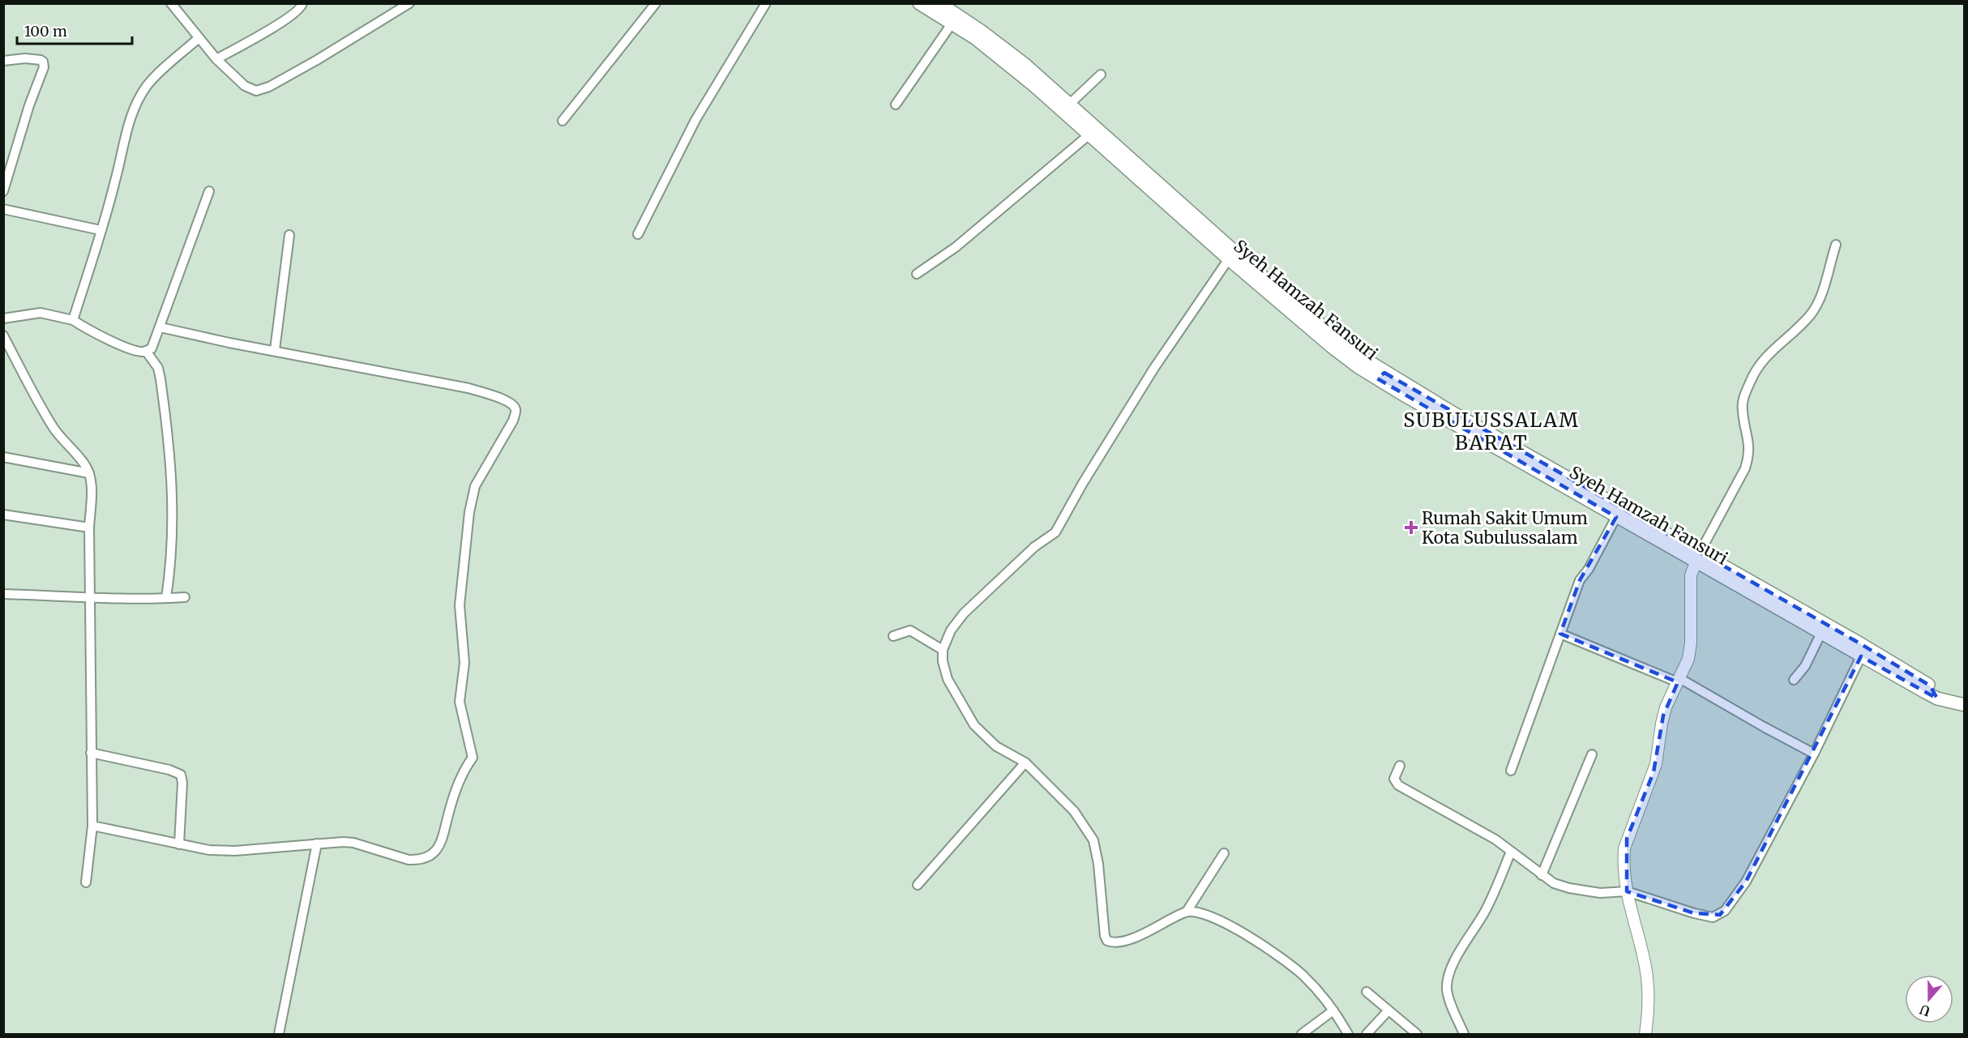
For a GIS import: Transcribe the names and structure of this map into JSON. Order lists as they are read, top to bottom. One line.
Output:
{"streets":{"main road":["Syeh Hamzah Fansuri"]},"districts":["SUBULUSSALAM BARAT"],"places":{"health":["Rumah Sakit Umum Kota Subulussalam"]},"scale_bar":"100 m","north":"bottom"}
